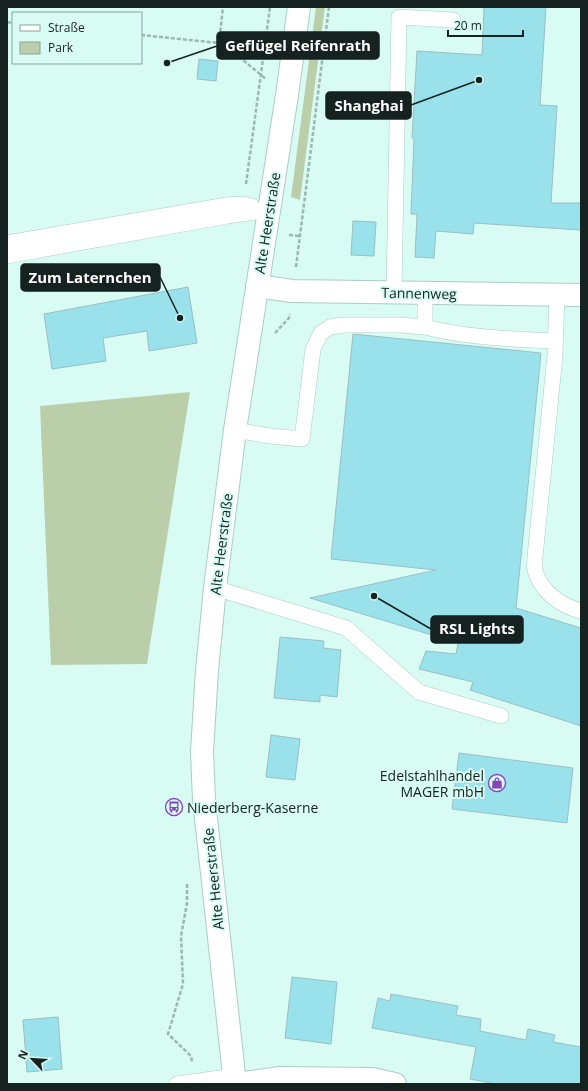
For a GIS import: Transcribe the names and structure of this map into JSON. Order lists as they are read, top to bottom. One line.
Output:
{"streets":{"street":["Alte Heerstraße","Tannenweg"]},"crossings":[["Alte Heerstraße","Tannenweg"]],"places":{"other":["Geflügel Reifenrath","Shanghai","Zum Laternchen","RSL Lights"],"shop":["Edelstahlhandel MAGER mbH"],"bus stop":["Niederberg-Kaserne"]},"legend":["Straße","Park"],"scale_bar":"20 m","north":"top left"}
